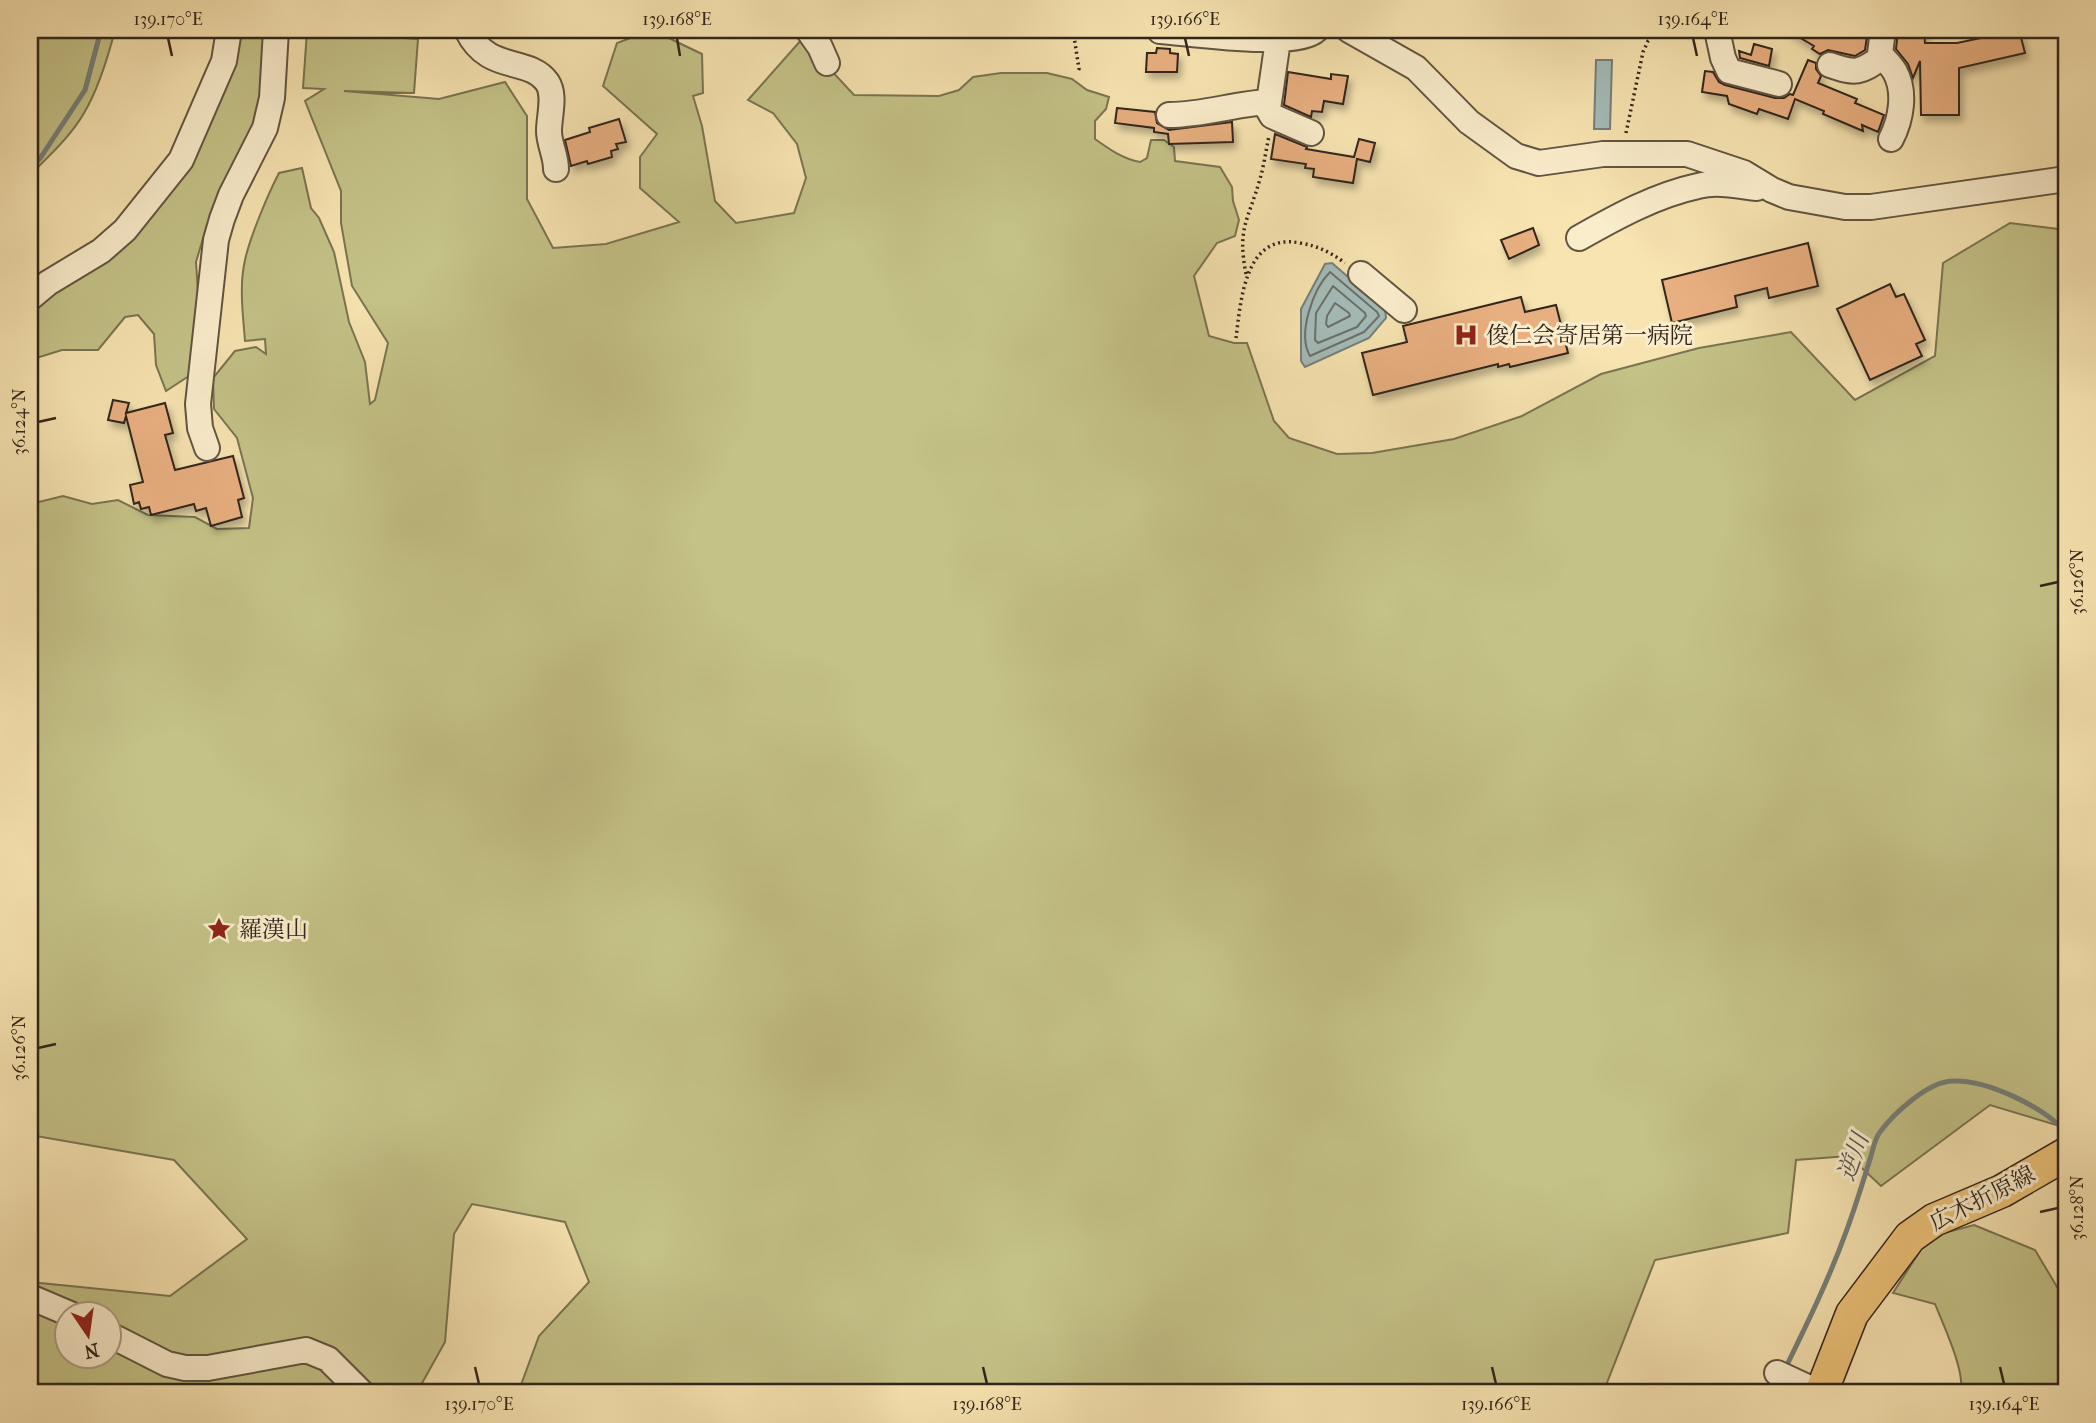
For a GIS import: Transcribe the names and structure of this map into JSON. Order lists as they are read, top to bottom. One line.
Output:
{"streets":{"main road":["広木折原線"]},"water":["逆川"],"places":{"hospital":["俊仁会寄居第一病院"],"place":["羅漢山"]},"north":"bottom","coordinates":["139.170°E","139.168°E","139.166°E","139.164°E","36.124°N","36.126°N","36.128°N"]}
